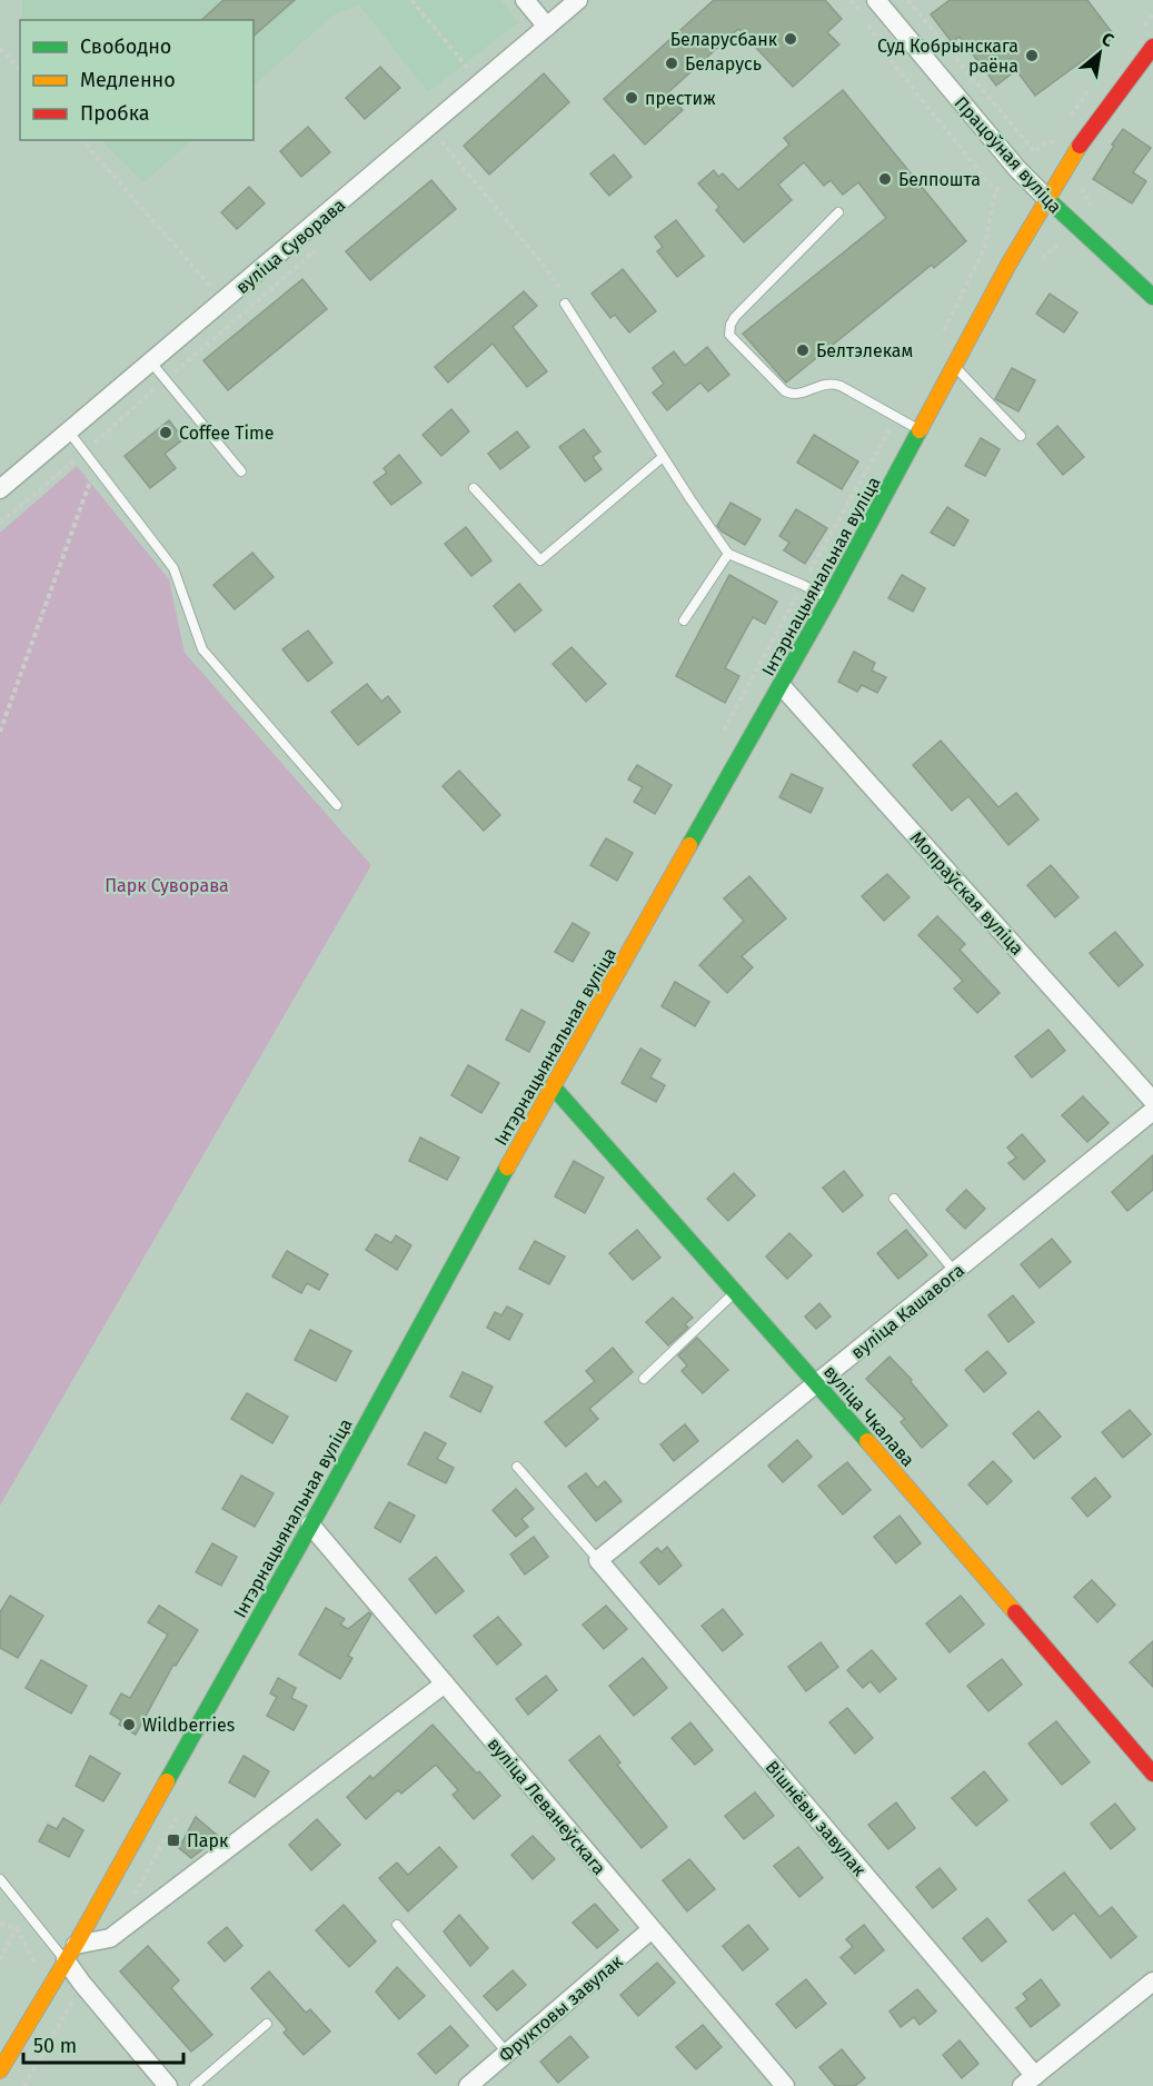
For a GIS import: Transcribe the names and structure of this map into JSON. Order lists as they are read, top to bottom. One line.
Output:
{"streets":{"main road":["Працоўная вуліца","Інтэрнацыянальная вуліца","вуліца Чкалава"],"street":["вуліца Суворава","Мопраўская вуліца","вуліца Кашавога","вуліца Леванеўскага","Вішнёвы завулак","Фруктовы завулак"]},"crossings":[["Працоўная вуліца","Інтэрнацыянальная вуліца"],["Інтэрнацыянальная вуліца","Мопраўская вуліца"],["Інтэрнацыянальная вуліца","вуліца Чкалава"],["Інтэрнацыянальная вуліца","вуліца Леванеўскага"],["вуліца Кашавога","вуліца Чкалава"],["вуліца Кашавога","Вішнёвы завулак"],["вуліца Леванеўскага","Фруктовы завулак"]],"parks":["Парк Суворава"],"places":{"other":["Беларусбанк","Суд Кобрынскага раёна","Беларусь","престиж","Белпошта","Белтэлекам","Coffee Time","Wildberries"],"transit":["Парк"]},"legend":["Свободно","Медленно","Пробка"],"scale_bar":"50 m","north":"top right"}
